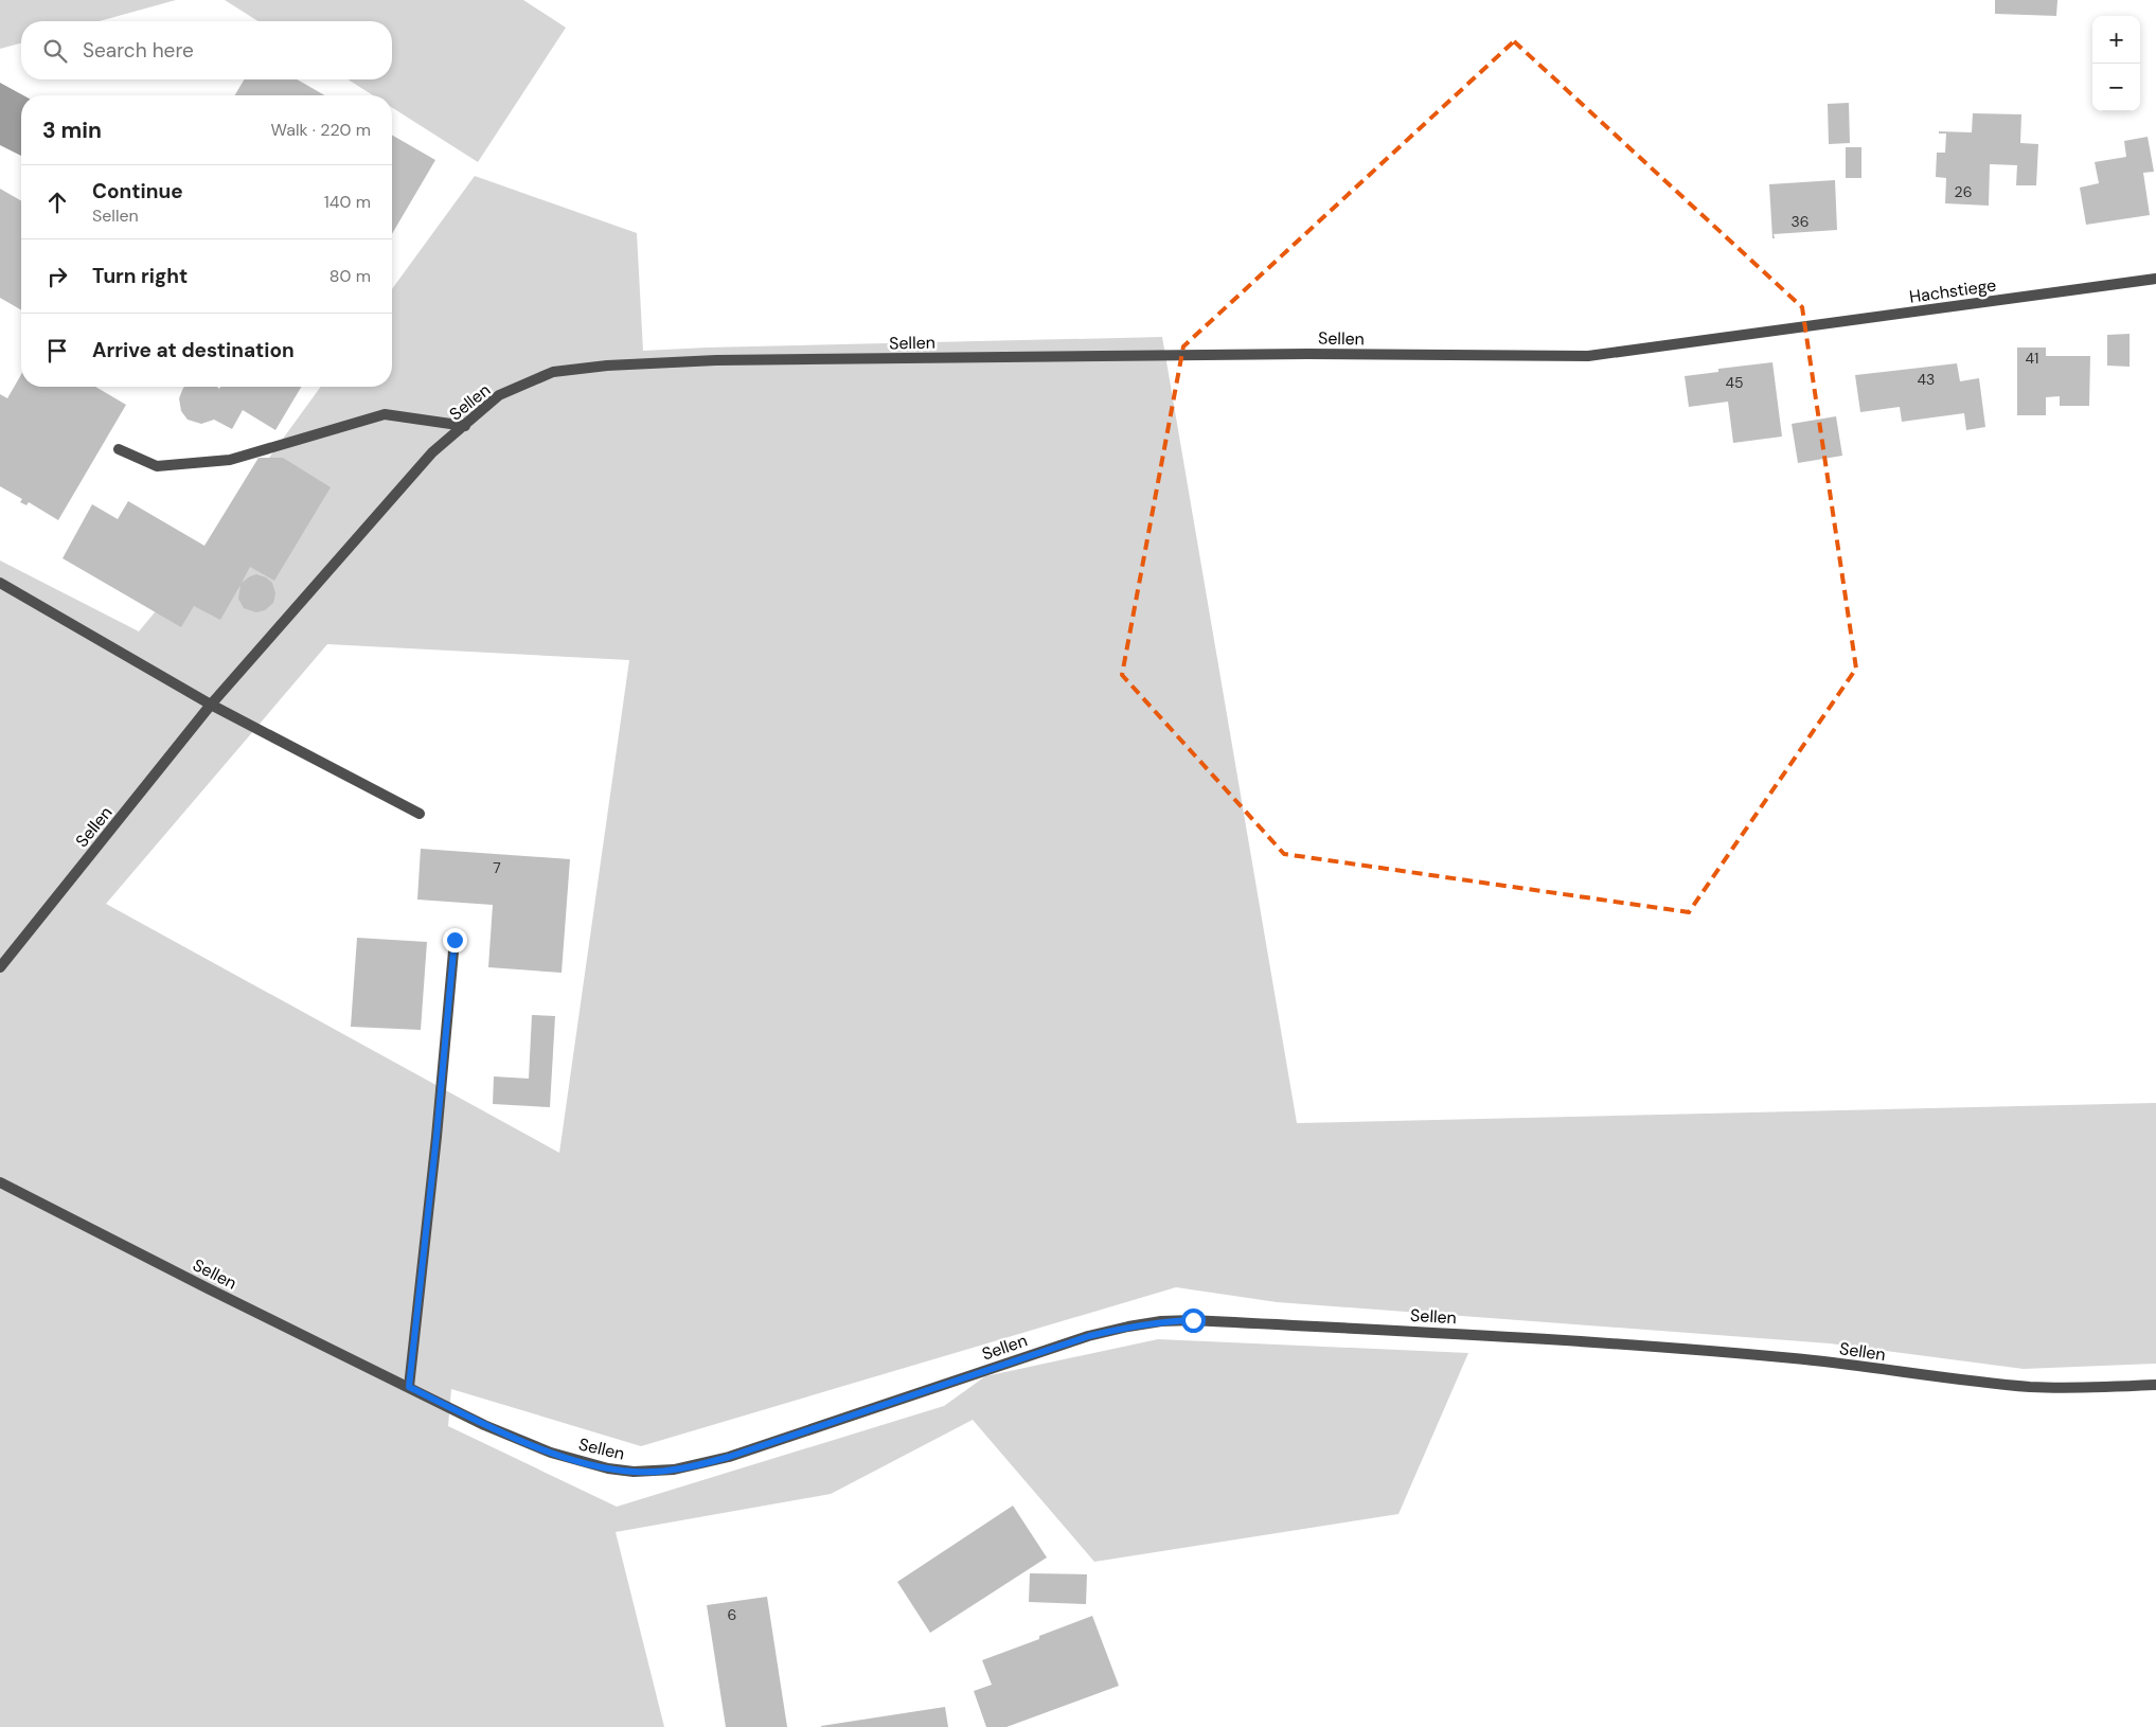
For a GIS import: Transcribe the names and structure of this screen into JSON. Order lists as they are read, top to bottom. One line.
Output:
{"streets":{"street":["Hachstiege","Sellen"]},"crossings":[["Hachstiege","Sellen"]],"house_numbers":["26","36","41","43","45","7","6"],"page":{"map_buttons":["+","−"],"search":"Search here","heading":["3 min","Walk · 220 m"],"list":[["Continue","Sellen","140 m"],["Turn right","80 m"],"Arrive at destination"]}}
